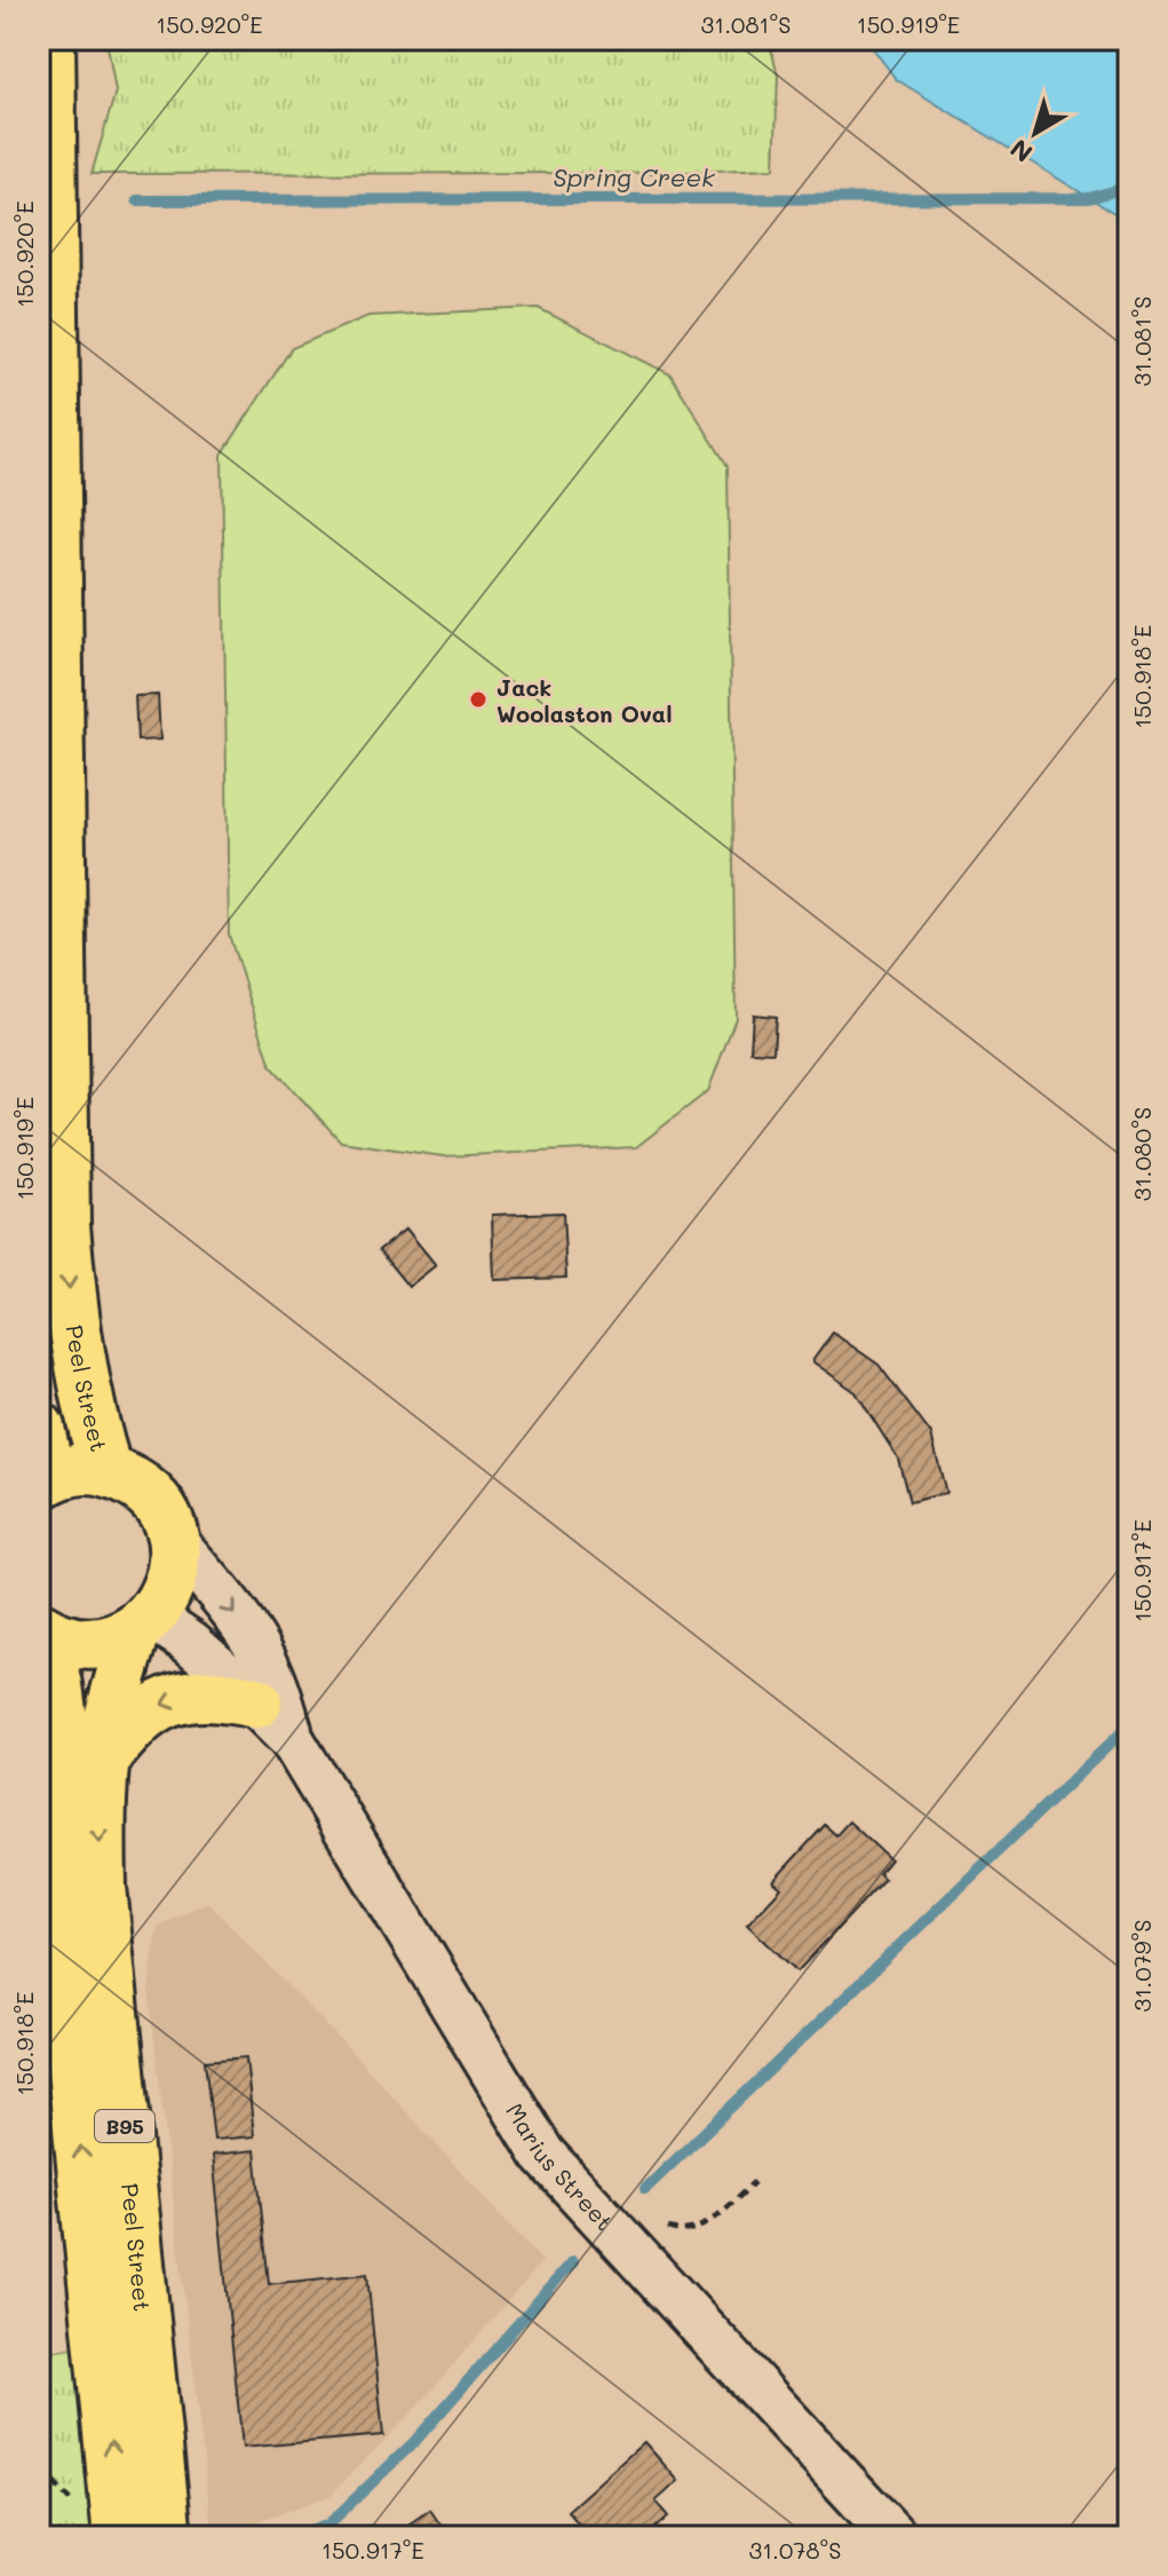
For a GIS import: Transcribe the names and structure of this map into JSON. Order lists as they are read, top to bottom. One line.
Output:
{"streets":{"main road":["Peel Street","B95"],"street":["Marius Street"]},"crossings":[["Peel Street","B95"],["Peel Street","Marius Street"],["B95","Marius Street"]],"water":["Spring Creek"],"places":["Jack Woolaston Oval"],"north":"bottom left","coordinates":["150.920°E","31.081°S","150.919°E","150.918°E","31.080°S","150.917°E","31.079°S","31.078°S"]}
